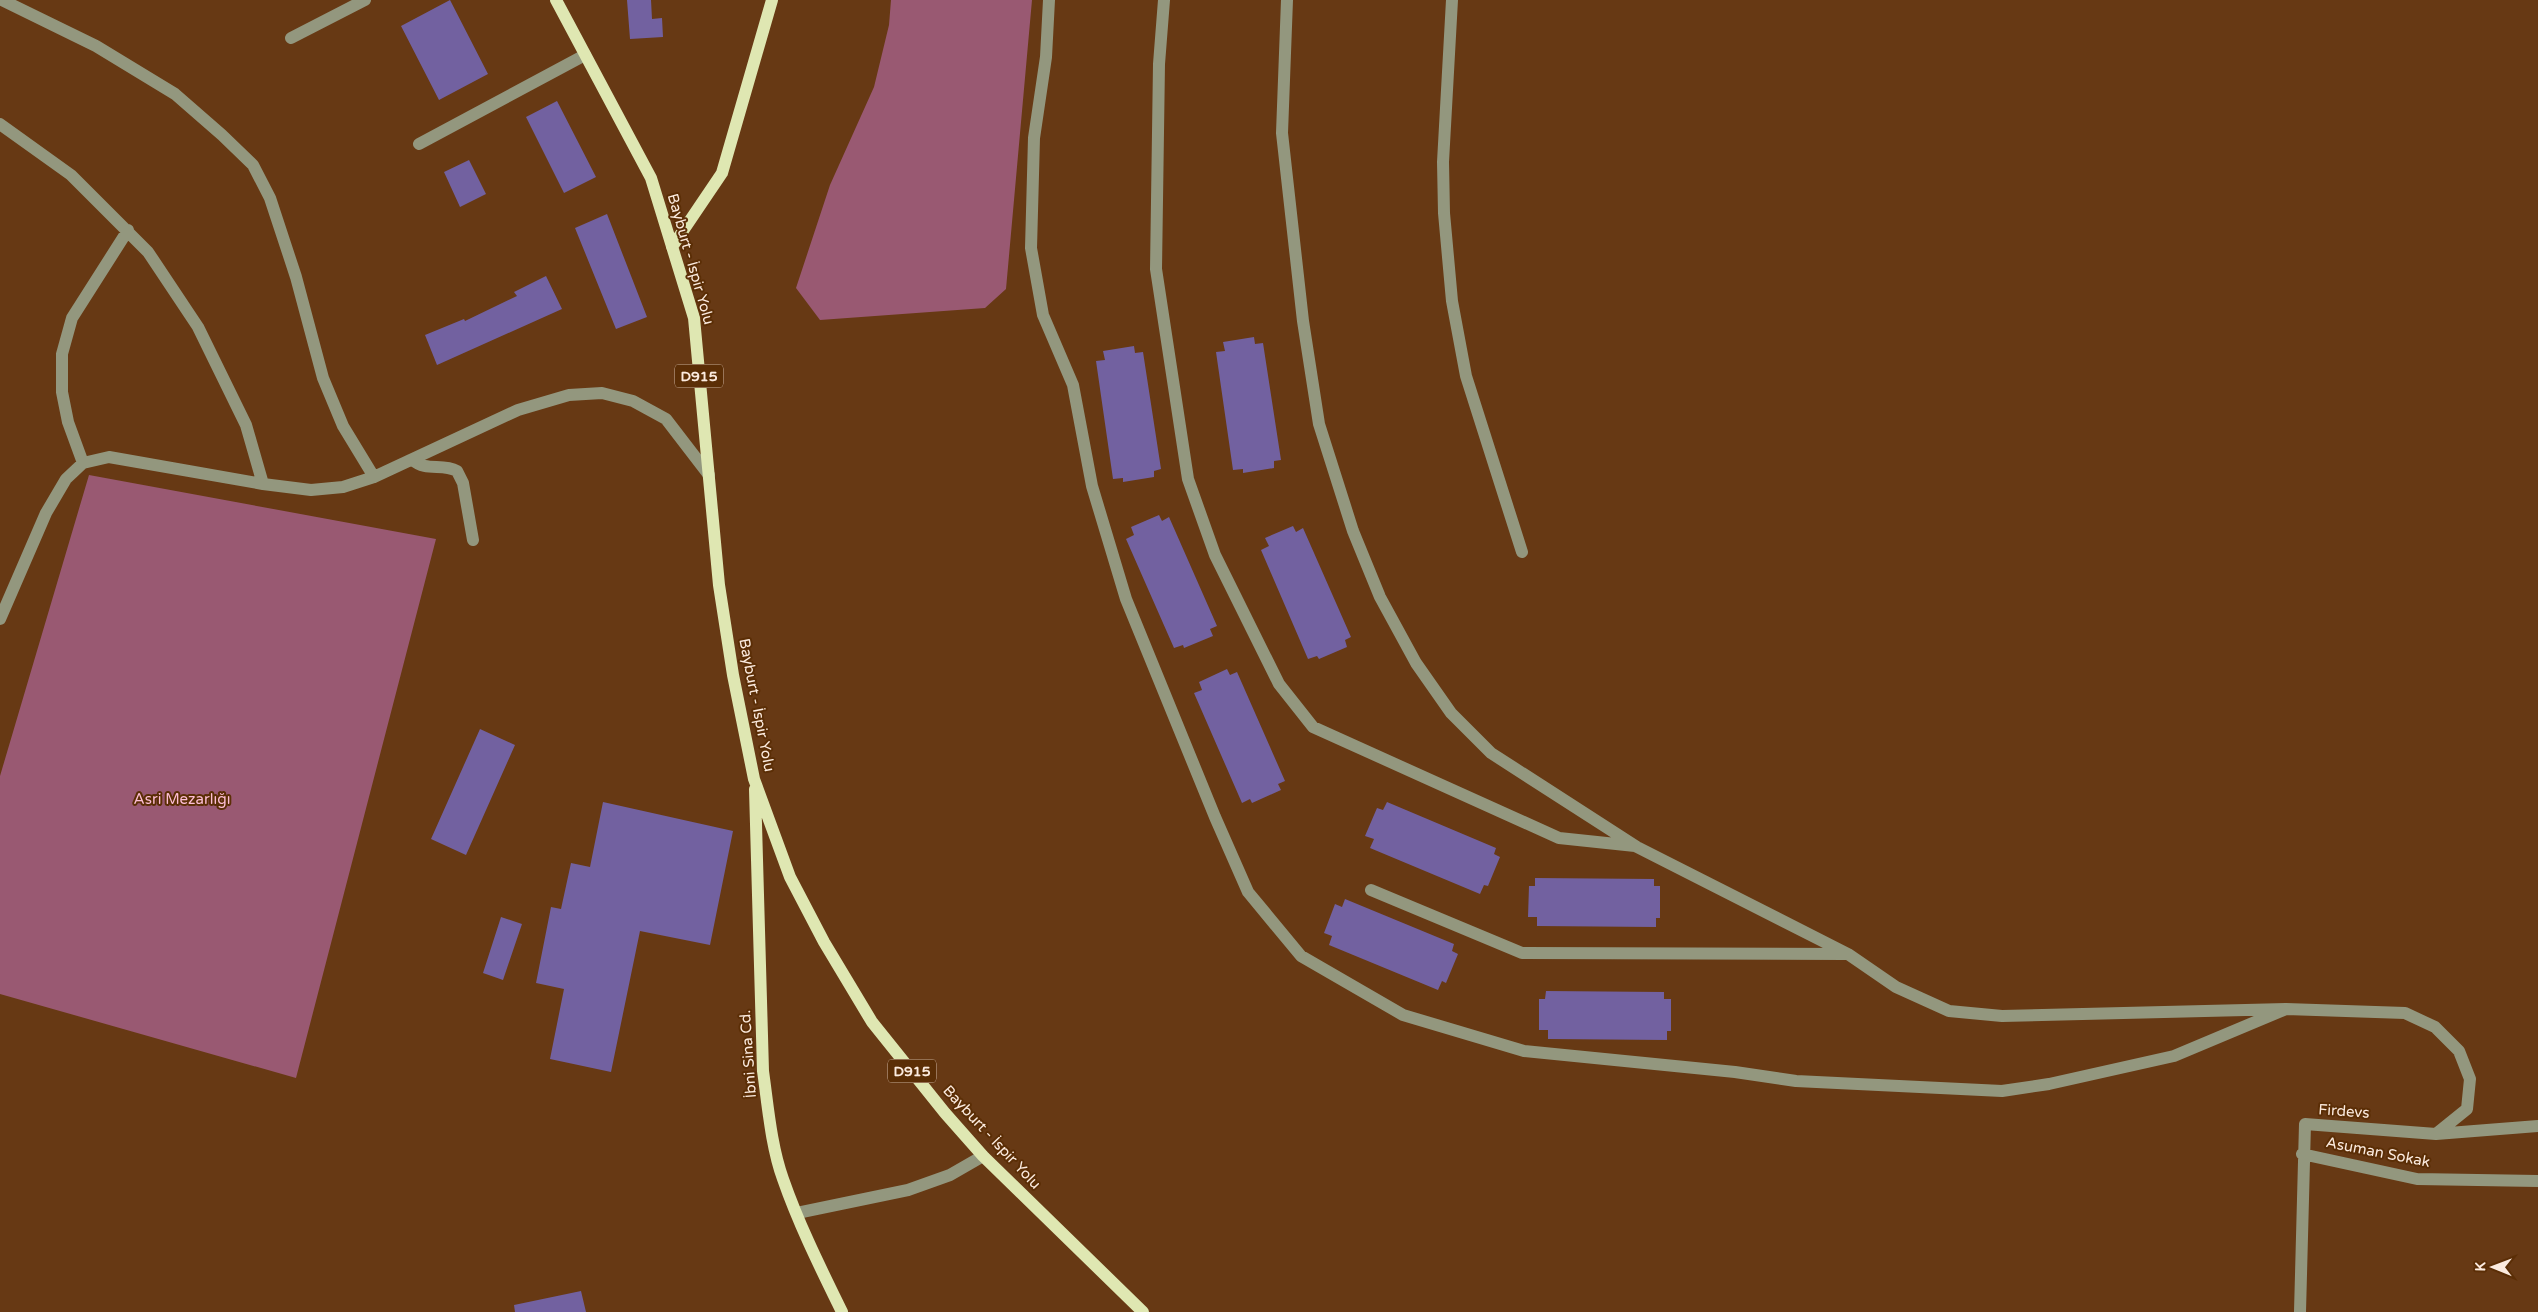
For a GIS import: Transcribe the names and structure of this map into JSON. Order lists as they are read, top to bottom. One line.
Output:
{"streets":{"main road":["Bayburt - İspir Yolu","D915","İbni Sina Cd."],"street":["Firdevs","Asuman Sokak"]},"crossings":[["Bayburt - İspir Yolu","İbni Sina Cd."],["Firdevs","Asuman Sokak"]],"parks":["Asri Mezarlığı"],"north":"left"}
